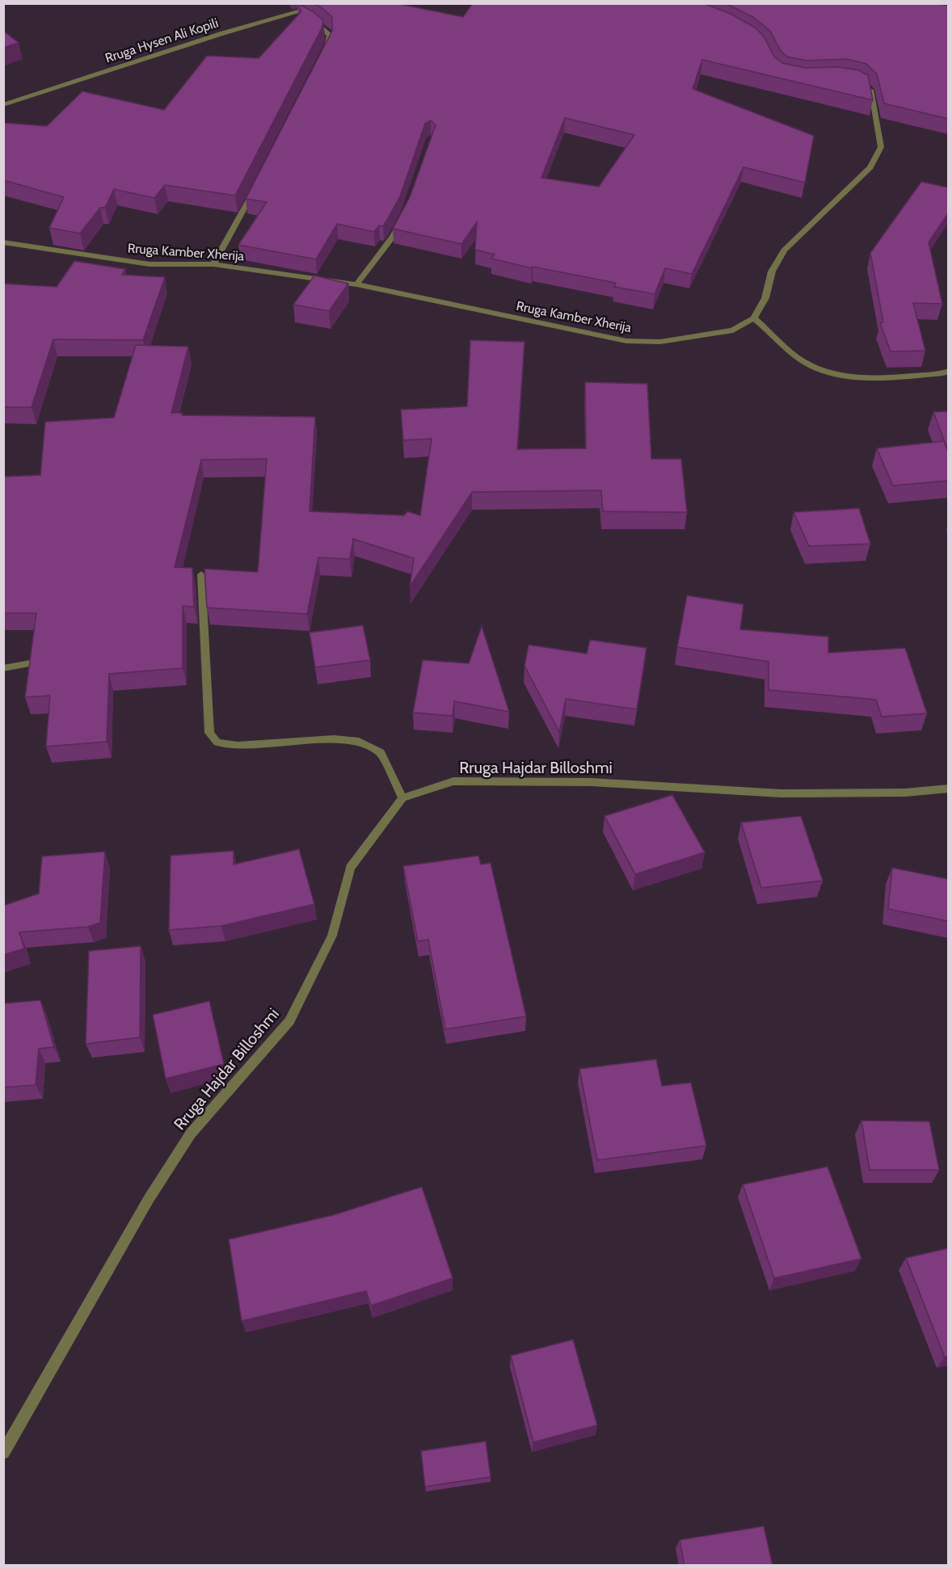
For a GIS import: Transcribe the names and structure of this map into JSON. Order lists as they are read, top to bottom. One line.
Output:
{"streets":{"street":["Rruga Hysen Ali Kopili","Rruga Kamber Xherija","Rruga Hajdar Billoshmi"]}}
